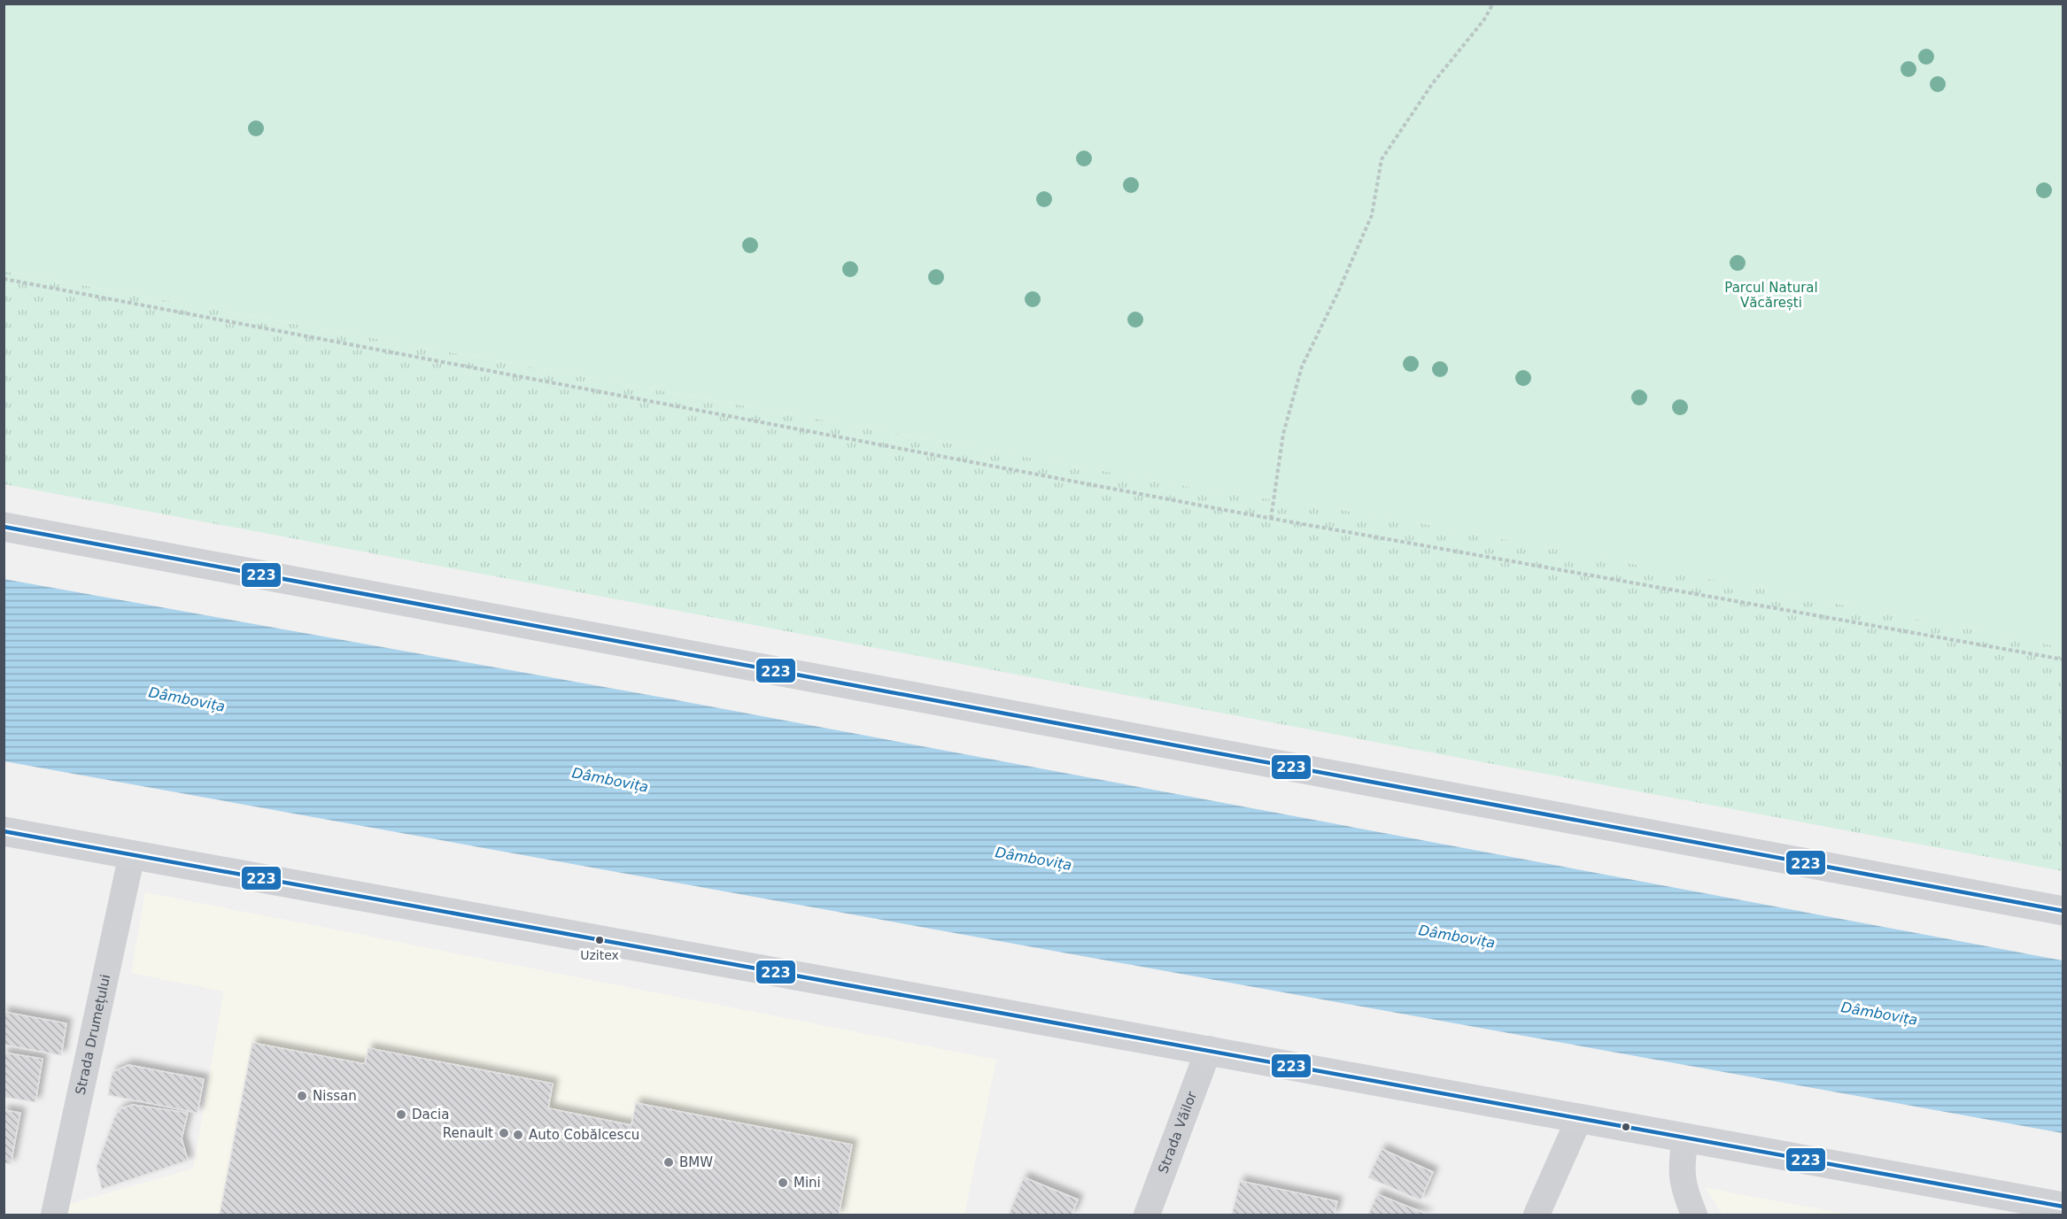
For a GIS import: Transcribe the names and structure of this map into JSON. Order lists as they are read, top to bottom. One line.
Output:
{"streets":{"street":["Strada Drumețului","Strada Văilor"]},"water":["Dâmbovița"],"parks":["Parcul Natural Văcărești"],"places":["Uzitex","Nissan","Dacia","Renault","Auto Cobălcescu","BMW","Mini"],"lines":["transit line 223"]}
